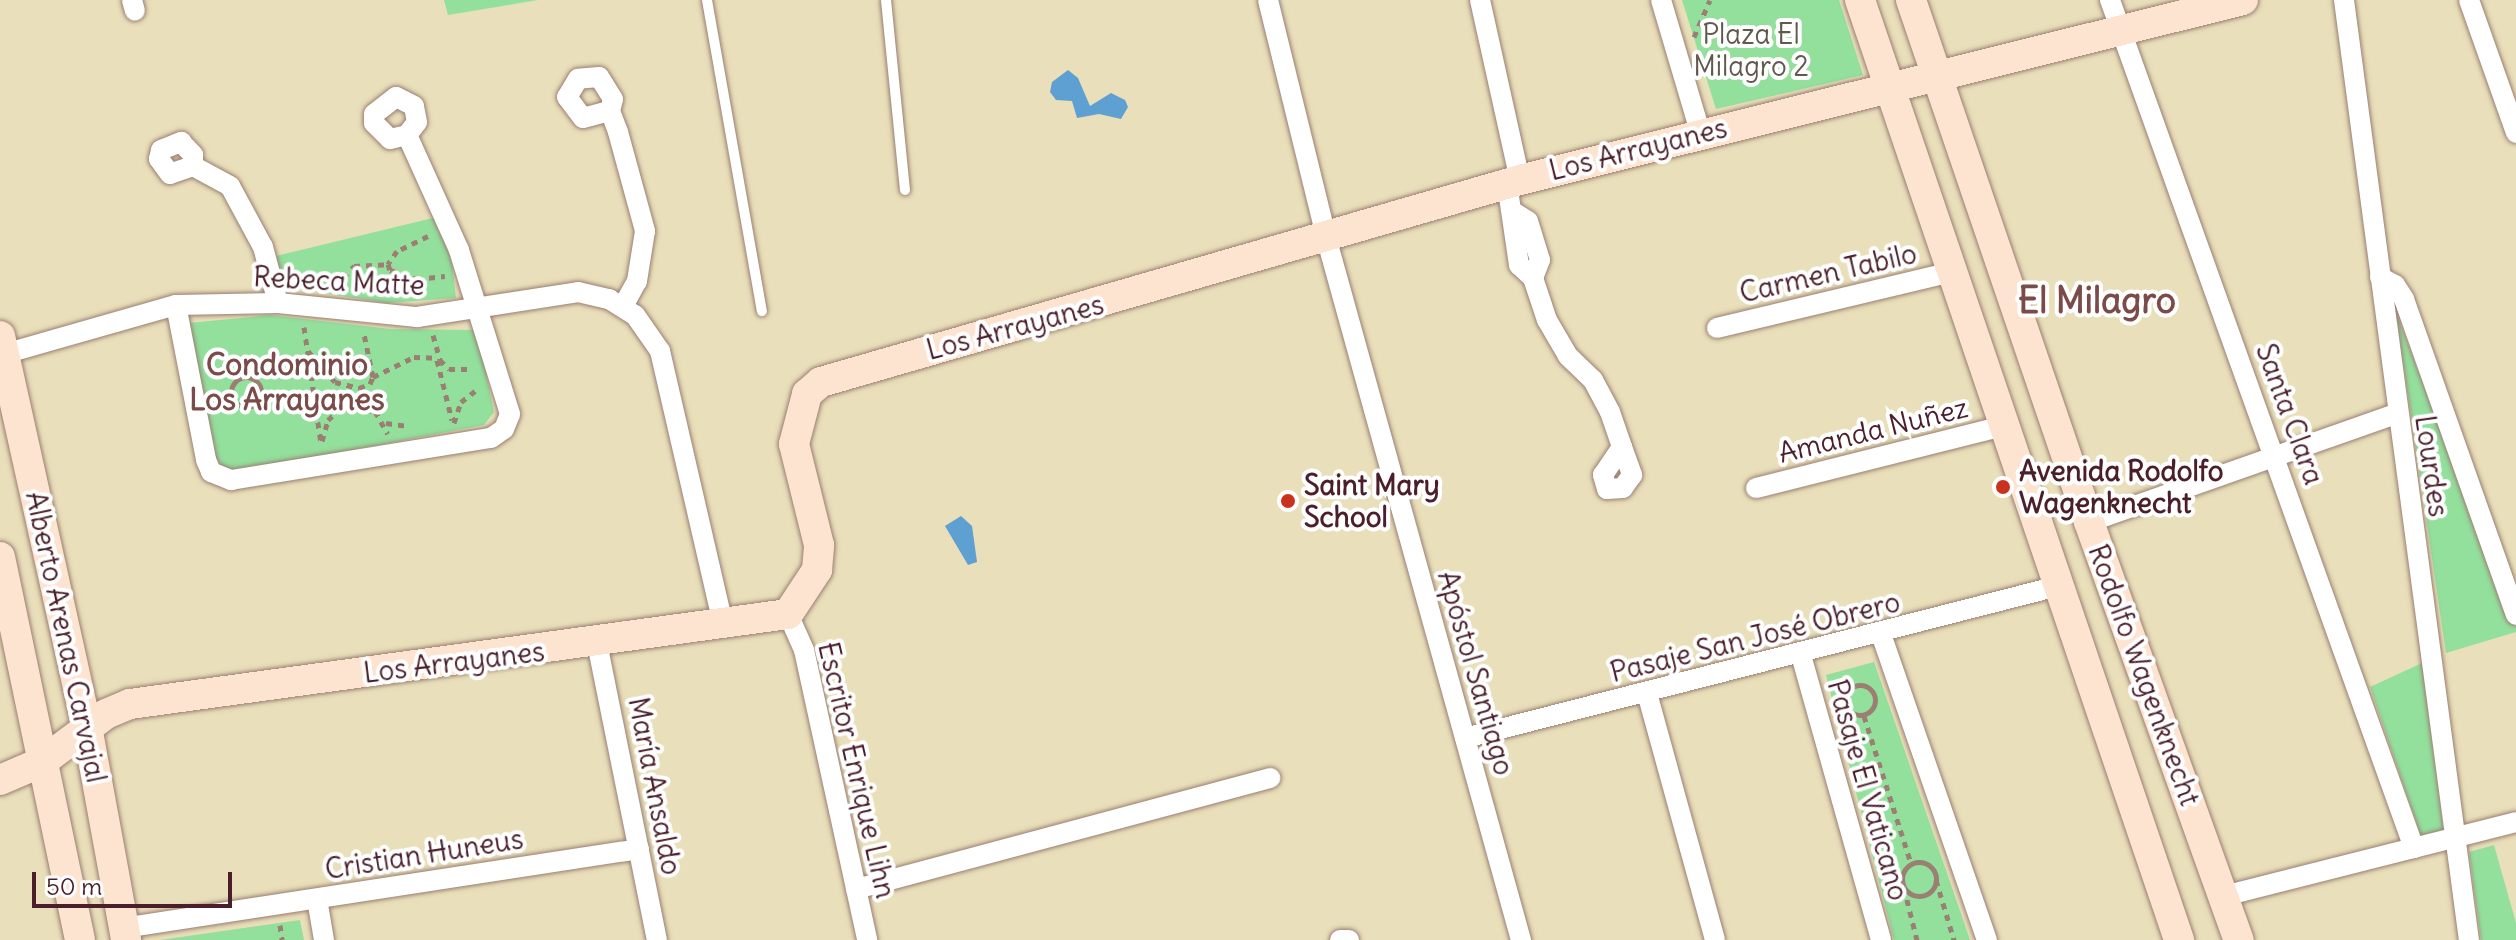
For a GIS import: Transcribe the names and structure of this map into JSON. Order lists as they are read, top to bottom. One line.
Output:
{"streets":{"street":["Los Arrayanes","Carmen Tabilo","Rebeca Matte","Santa Clara","Amanda Nuñez","Lourdes","Alberto Arenas Carvajal","Pasaje San José Obrero","Apóstol Santiago","Rodolfo Wagenknecht","Escritor Enrique Lihn","María Ansaldo","Pasaje El Vaticano","Cristian Huneus"]},"crossings":[["Los Arrayanes","Rebeca Matte"],["Los Arrayanes","Santa Clara"],["Los Arrayanes","Alberto Arenas Carvajal"],["Los Arrayanes","Apóstol Santiago"],["Los Arrayanes","Rodolfo Wagenknecht"],["Los Arrayanes","Escritor Enrique Lihn"],["Los Arrayanes","María Ansaldo"],["Carmen Tabilo","Rodolfo Wagenknecht"],["Rebeca Matte","Alberto Arenas Carvajal"],["Amanda Nuñez","Rodolfo Wagenknecht"],["Alberto Arenas Carvajal","Cristian Huneus"],["Pasaje San José Obrero","Apóstol Santiago"],["Pasaje San José Obrero","Rodolfo Wagenknecht"],["Pasaje San José Obrero","Pasaje El Vaticano"],["María Ansaldo","Cristian Huneus"]],"districts":["El Milagro","Condominio Los Arrayanes"],"parks":["Plaza El Milagro 2"],"places":["Avenida Rodolfo Wagenknecht","Saint Mary School"],"scale_bar":"50 m"}
